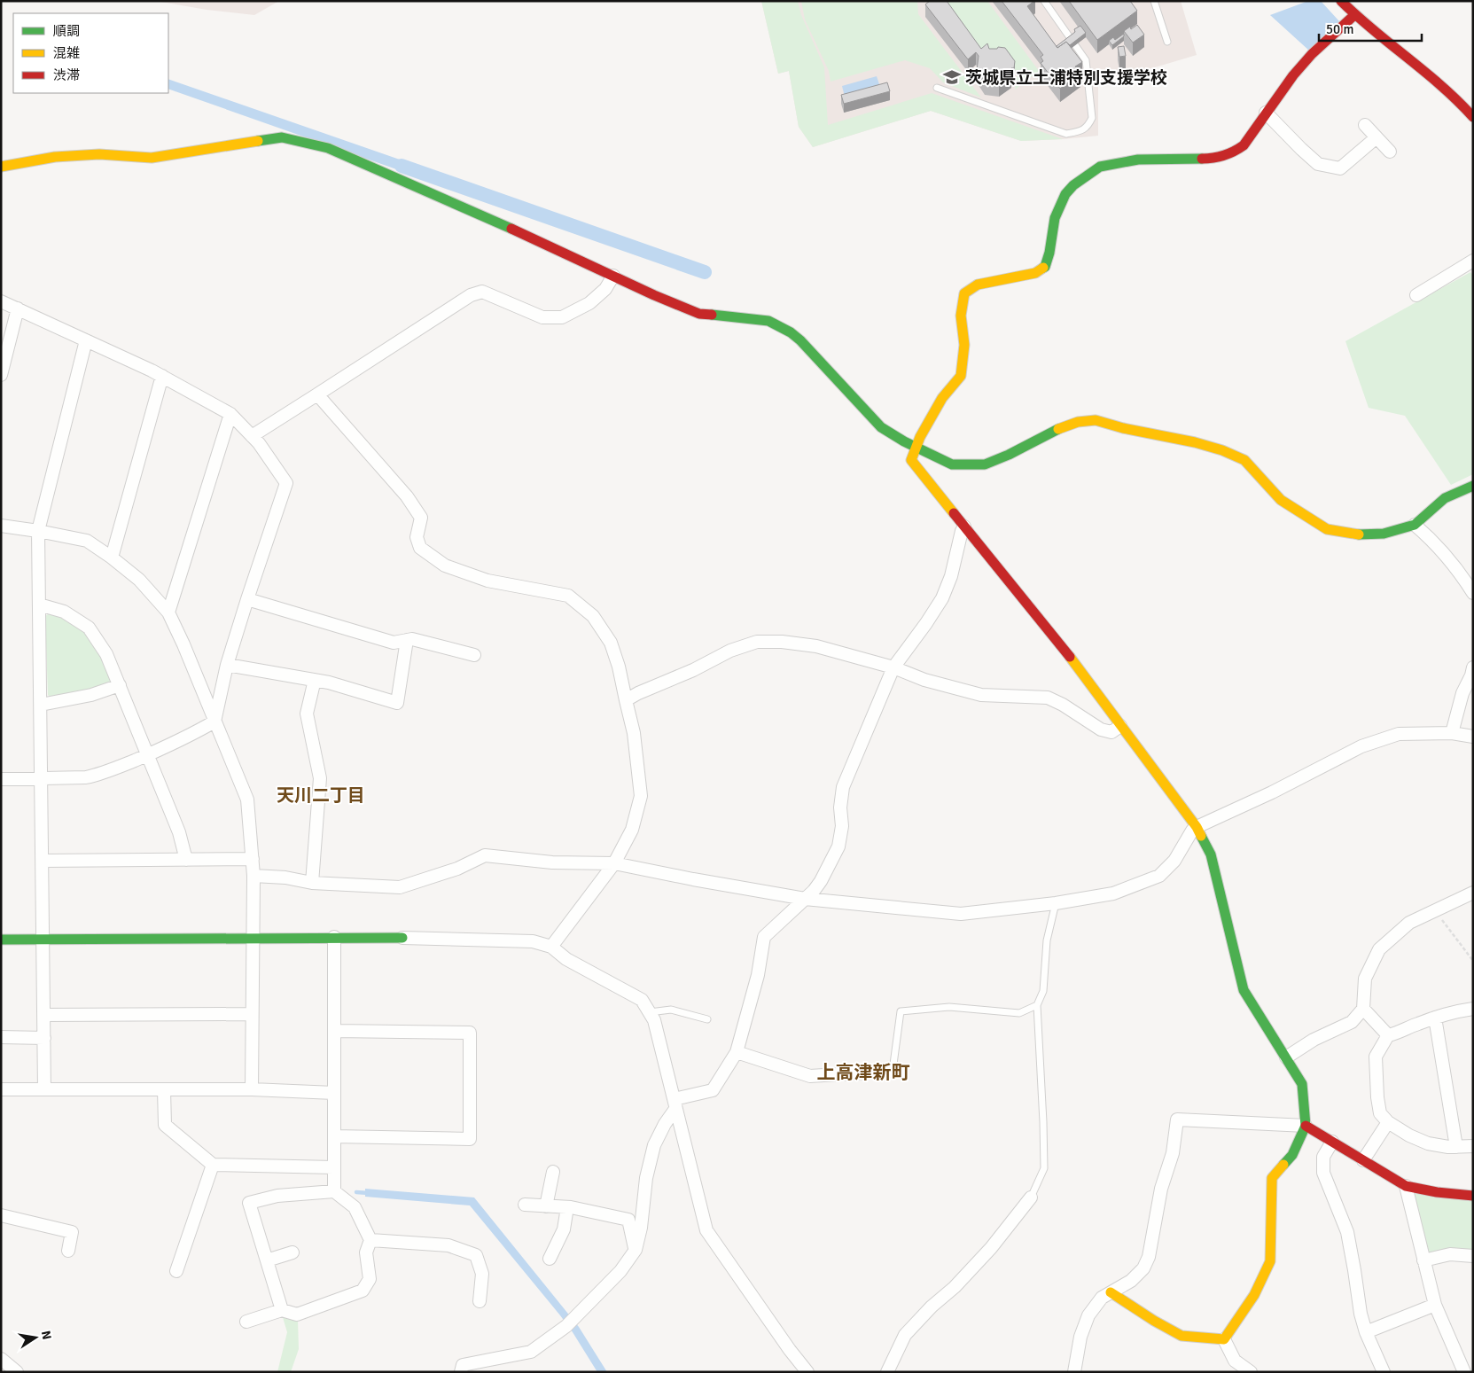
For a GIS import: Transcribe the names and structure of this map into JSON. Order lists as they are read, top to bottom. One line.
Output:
{"districts":["天川二丁目","上高津新町"],"places":{"school or university":["茨城県立土浦特別支援学校"]},"legend":["順調","混雑","渋滞"],"scale_bar":"50 m","north":"right"}
